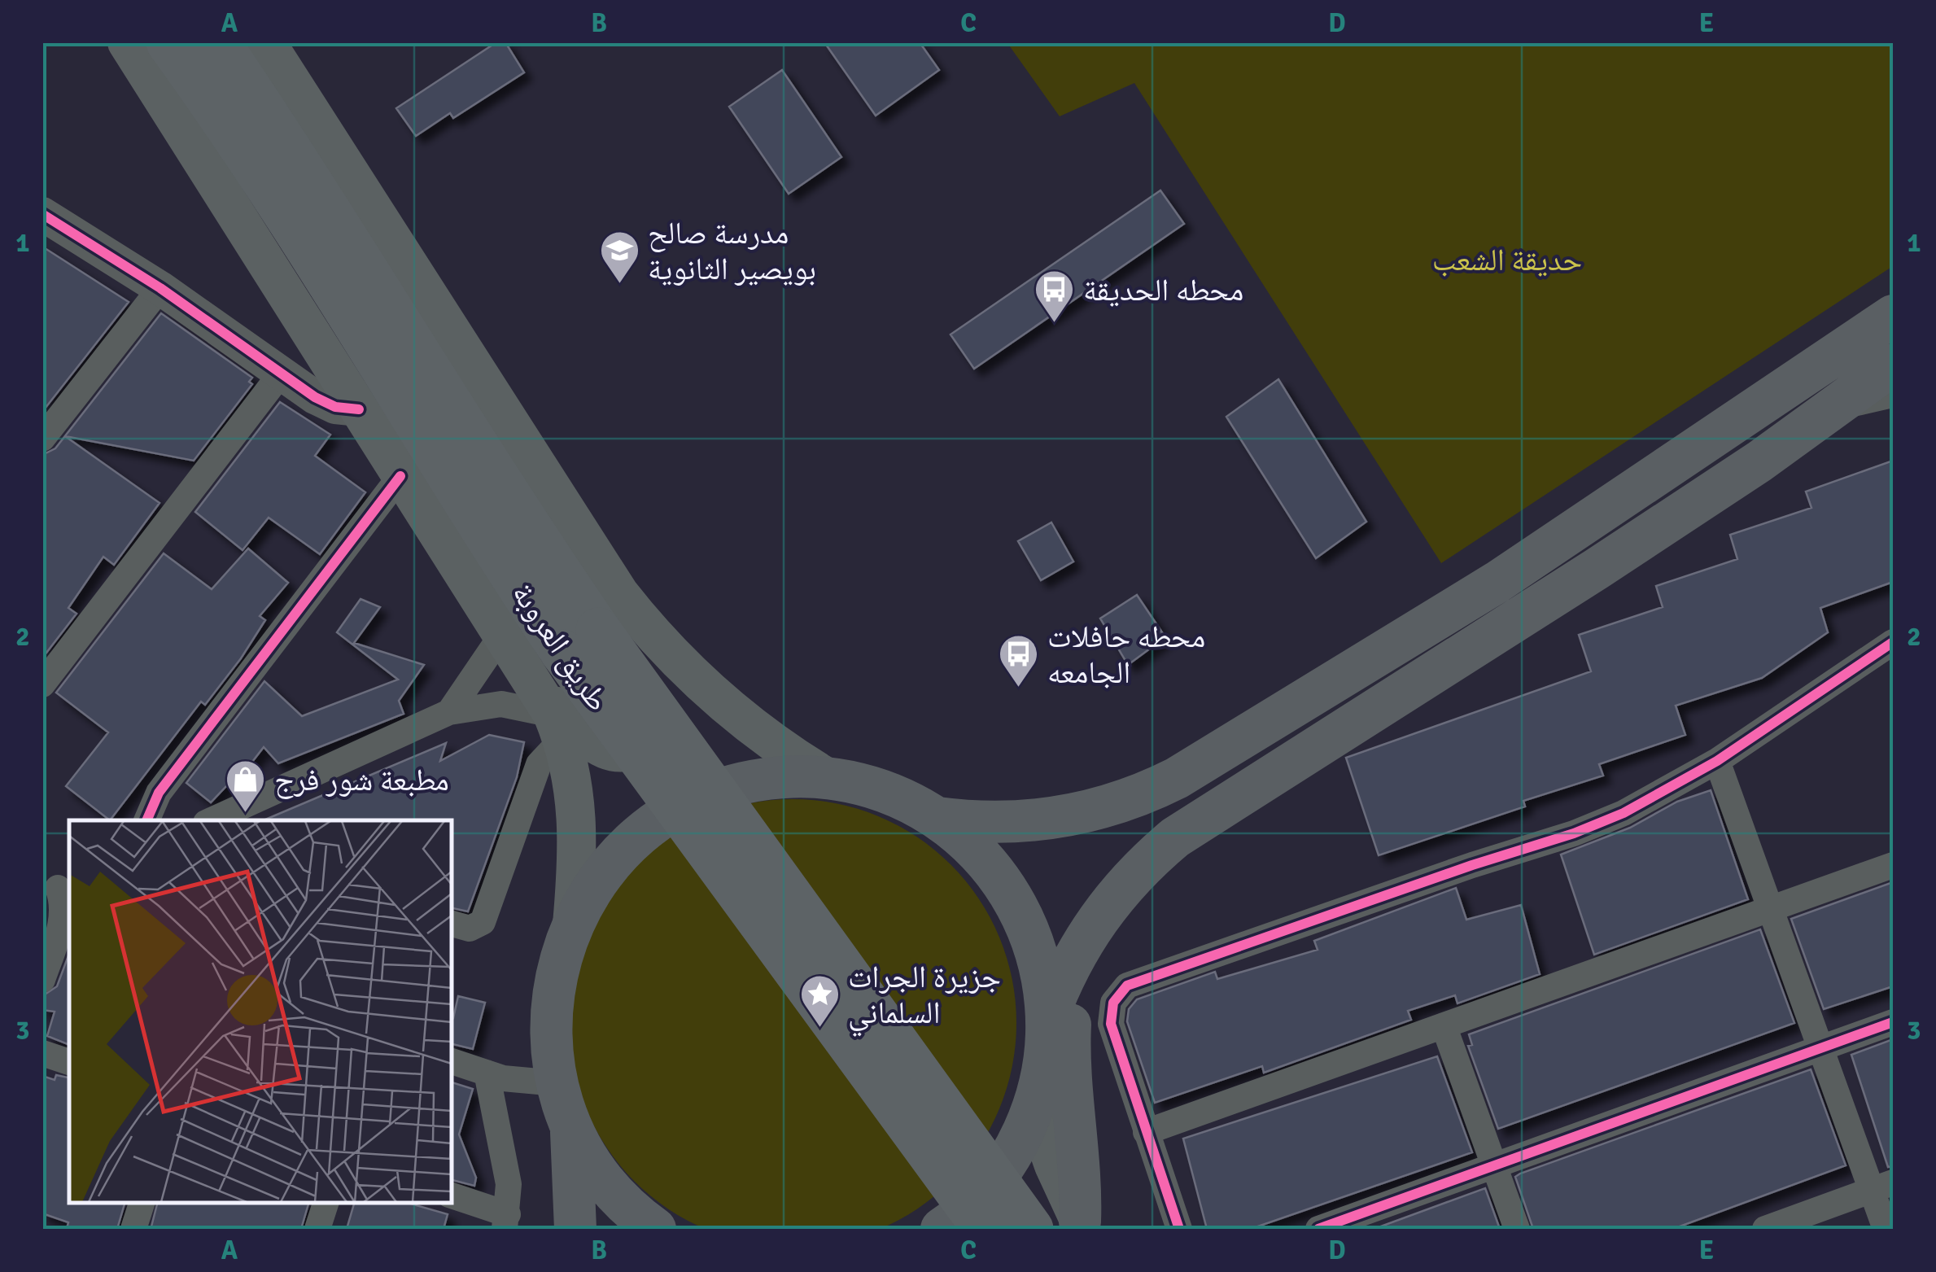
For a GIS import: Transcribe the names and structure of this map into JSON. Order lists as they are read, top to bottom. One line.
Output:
{"streets":{"highway":["طريق العروبة"]},"parks":["حديقة الشعب"],"places":{"school or university":["مدرسة صالح بويصير الثانوية"],"bus stop":["محطه الحديقة","محطه حافلات الجامعه"],"shop":["مطبعة شور فرج"],"place":["جزيرة الجرات السلماني"]},"grid":{"columns":["A","B","C","D","E"],"rows":["1","2","3"]}}
